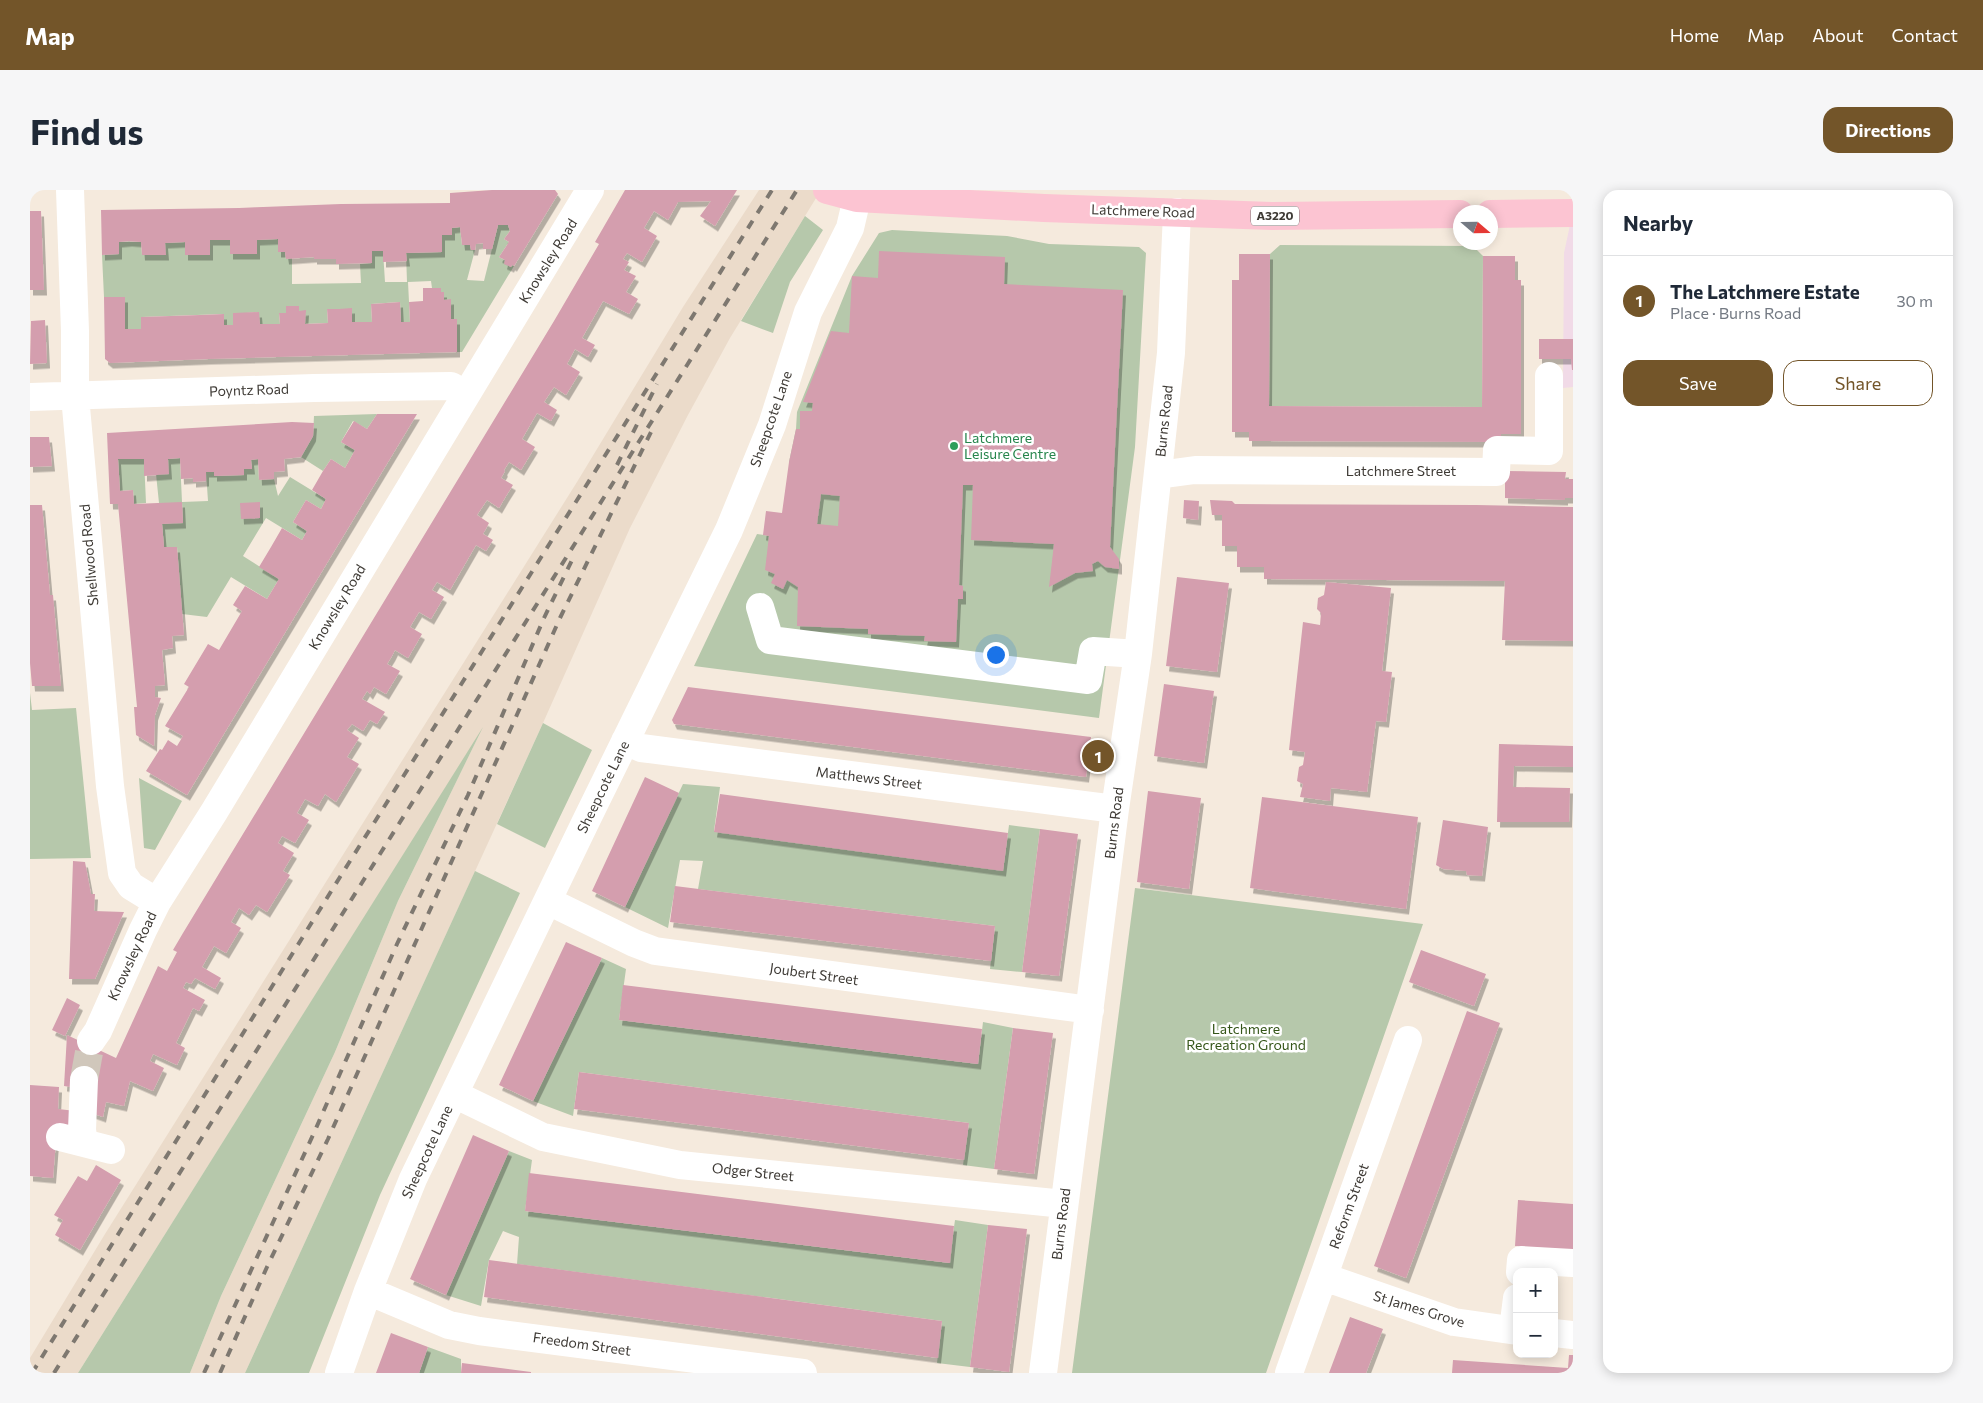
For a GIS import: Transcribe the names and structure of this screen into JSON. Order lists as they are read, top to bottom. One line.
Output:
{"streets":{"highway":["Latchmere Road","A3220"],"street":["Knowsley Road","Poyntz Road","Sheepcote Lane","Burns Road","Latchmere Street","Shellwood Road","Matthews Street","Joubert Street","Odger Street","Reform Street","St James Grove","Freedom Street"]},"crossings":[["Latchmere Road","Sheepcote Lane"],["Latchmere Road","Burns Road"],["Knowsley Road","Poyntz Road"],["Knowsley Road","Shellwood Road"],["Poyntz Road","Shellwood Road"],["Sheepcote Lane","Matthews Street"],["Sheepcote Lane","Joubert Street"],["Sheepcote Lane","Odger Street"],["Sheepcote Lane","Freedom Street"],["Burns Road","Latchmere Street"],["Burns Road","Matthews Street"],["Burns Road","Joubert Street"],["Burns Road","Odger Street"],["Reform Street","St James Grove"]],"parks":["Latchmere Recreation Ground"],"places":["Latchmere Leisure Centre"],"north":"right","page":{"header":"Map","nav":["Home","Map","About","Contact"],"buttons":["Directions",["Save","Share"]],"title":"Find us","heading":"Nearby","list":[{"mark":"1","name":"The Latchmere Estate","note":"Place · Burns Road","value":"30 m"}],"pins":"1","map_buttons":["+","−"]}}
